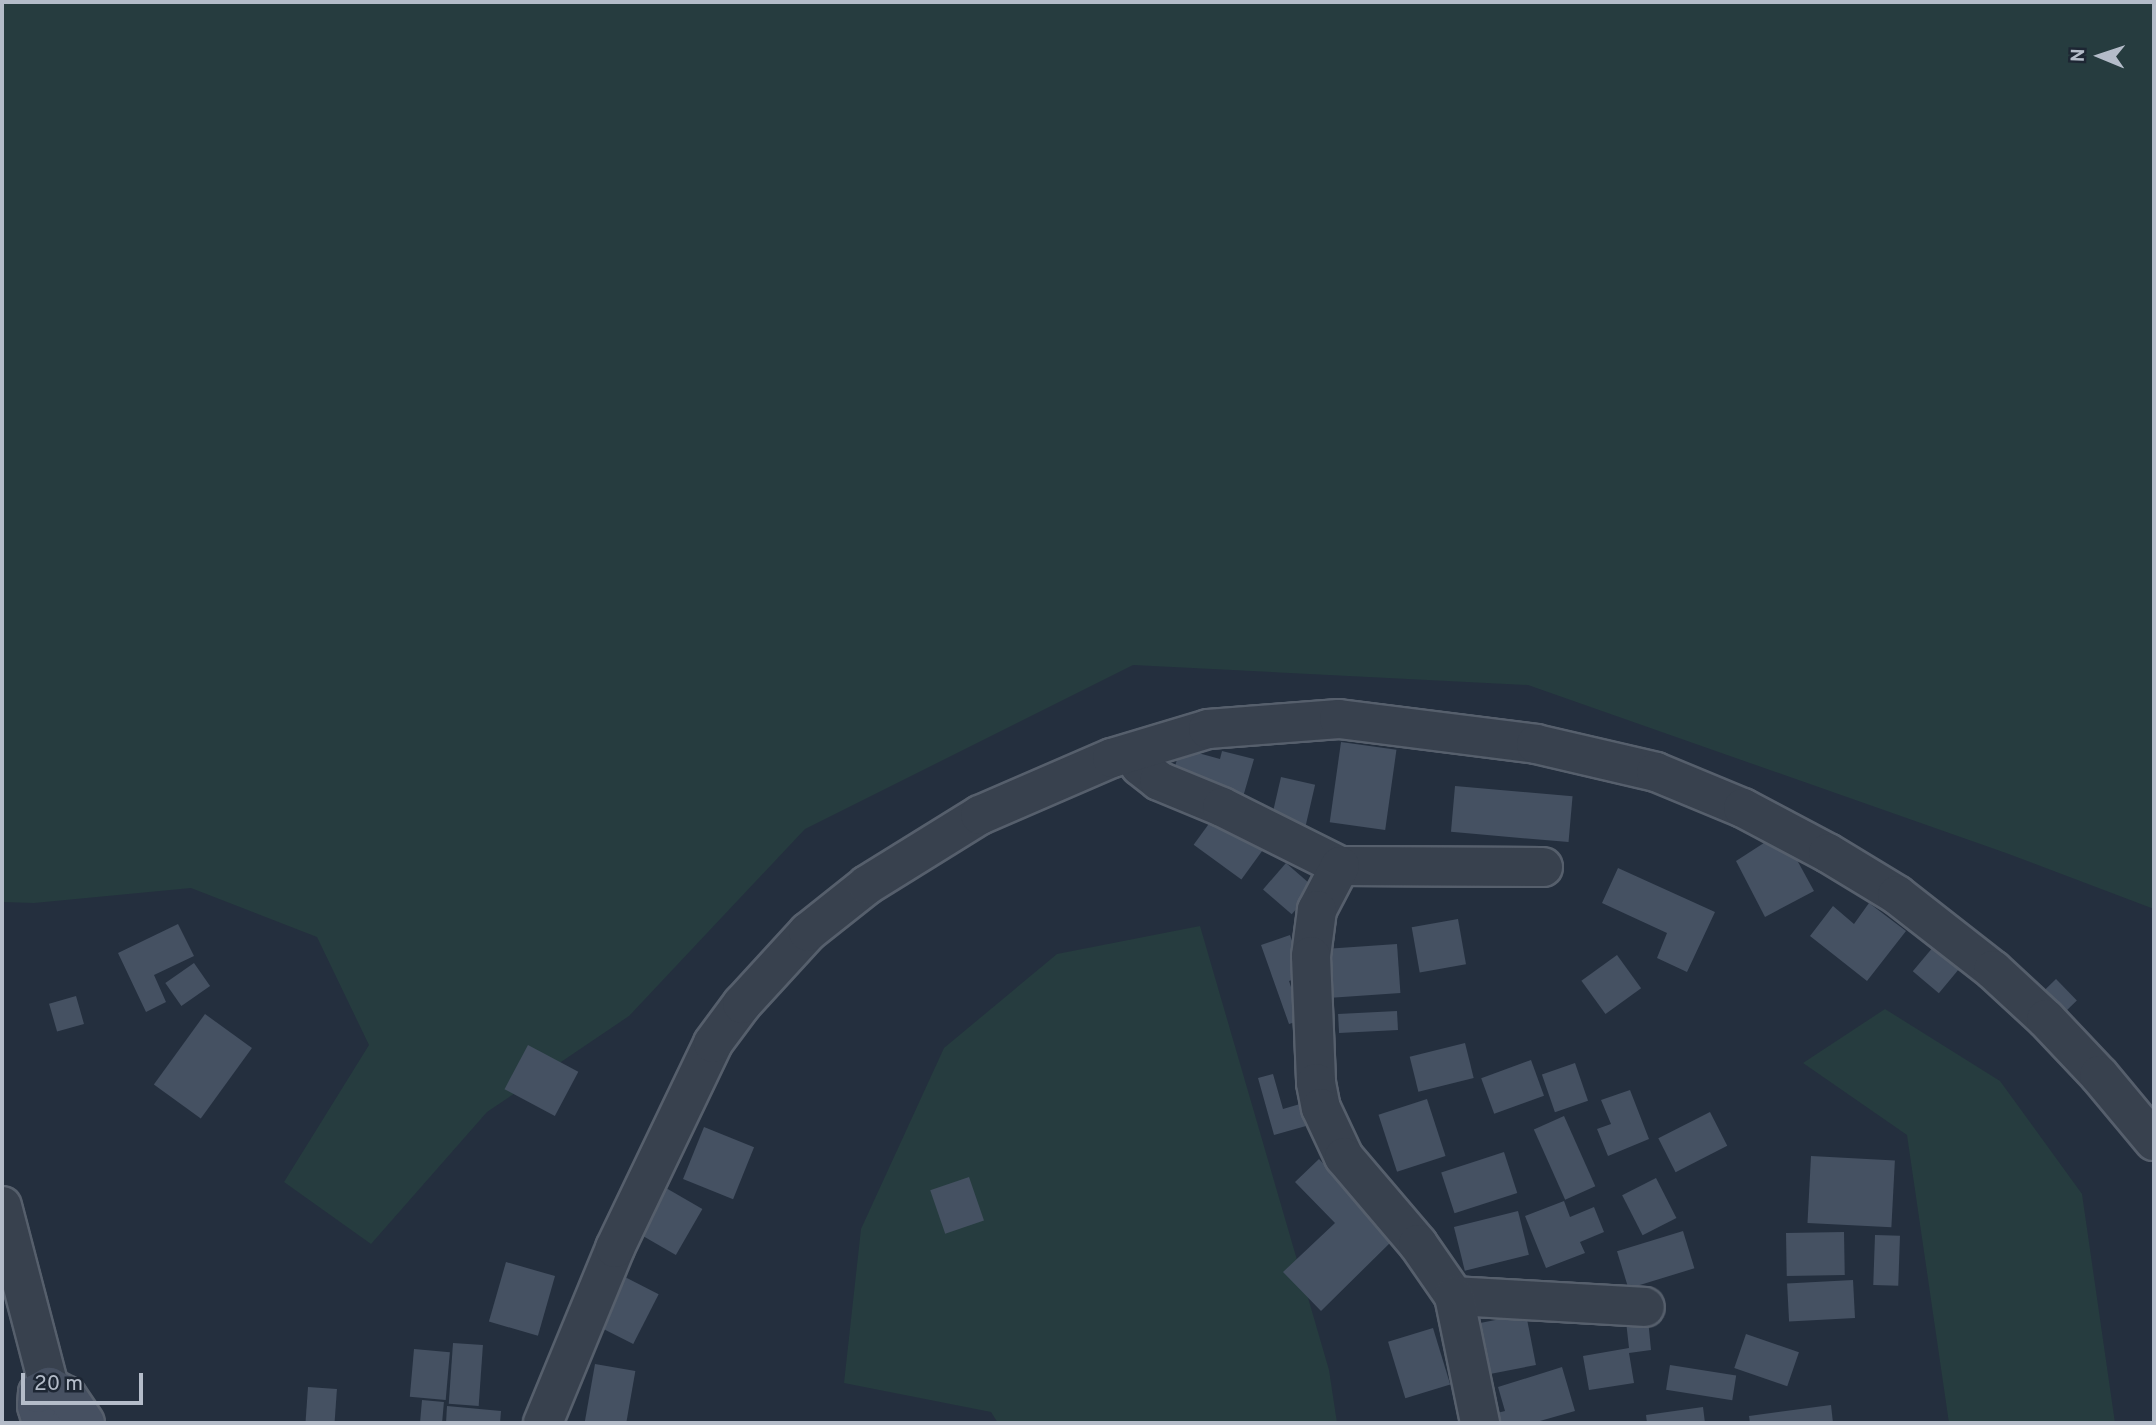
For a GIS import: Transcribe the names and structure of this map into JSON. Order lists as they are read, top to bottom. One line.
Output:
{"scale_bar":"20 m","north":"left"}
